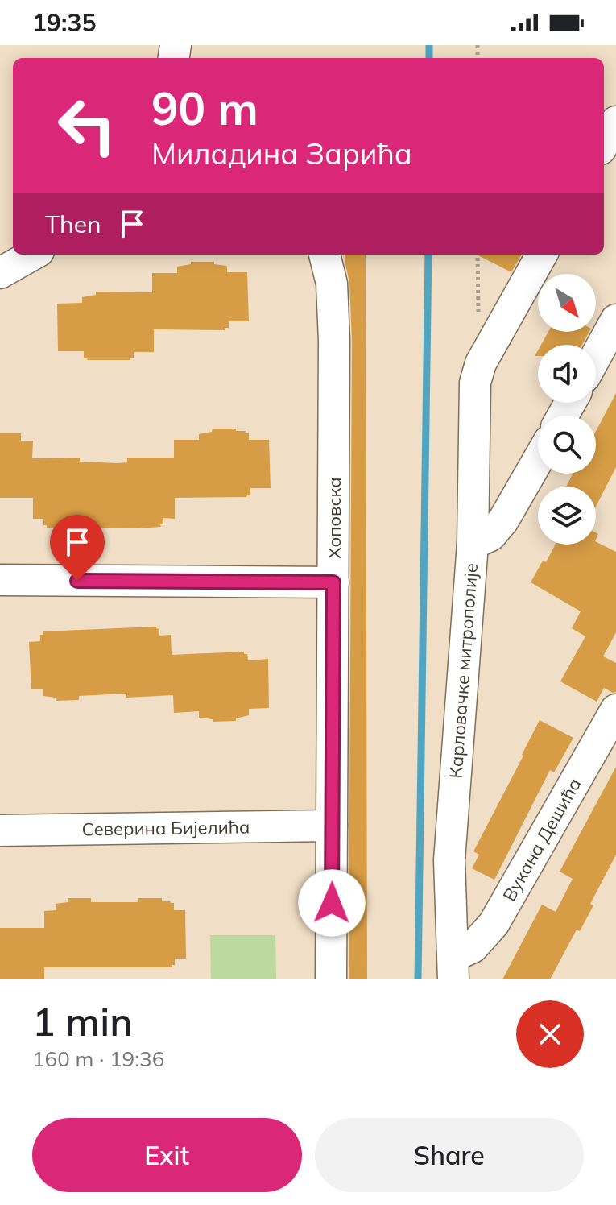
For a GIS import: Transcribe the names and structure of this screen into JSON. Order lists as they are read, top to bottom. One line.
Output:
{"streets":{"street":["Хоповска","Карловачке митрополије","Северина Бијелића","Вукана Дешића"]},"crossings":[["Хоповска","Северина Бијелића"],["Карловачке митрополије","Вукана Дешића"]],"north":"bottom right","page":{"status":"19:35","turn":["90 m","Миладина Зарића"],"then":"Then","heading":["1 min","160 m · 19:36"],"buttons":["Exit","Share"]}}
